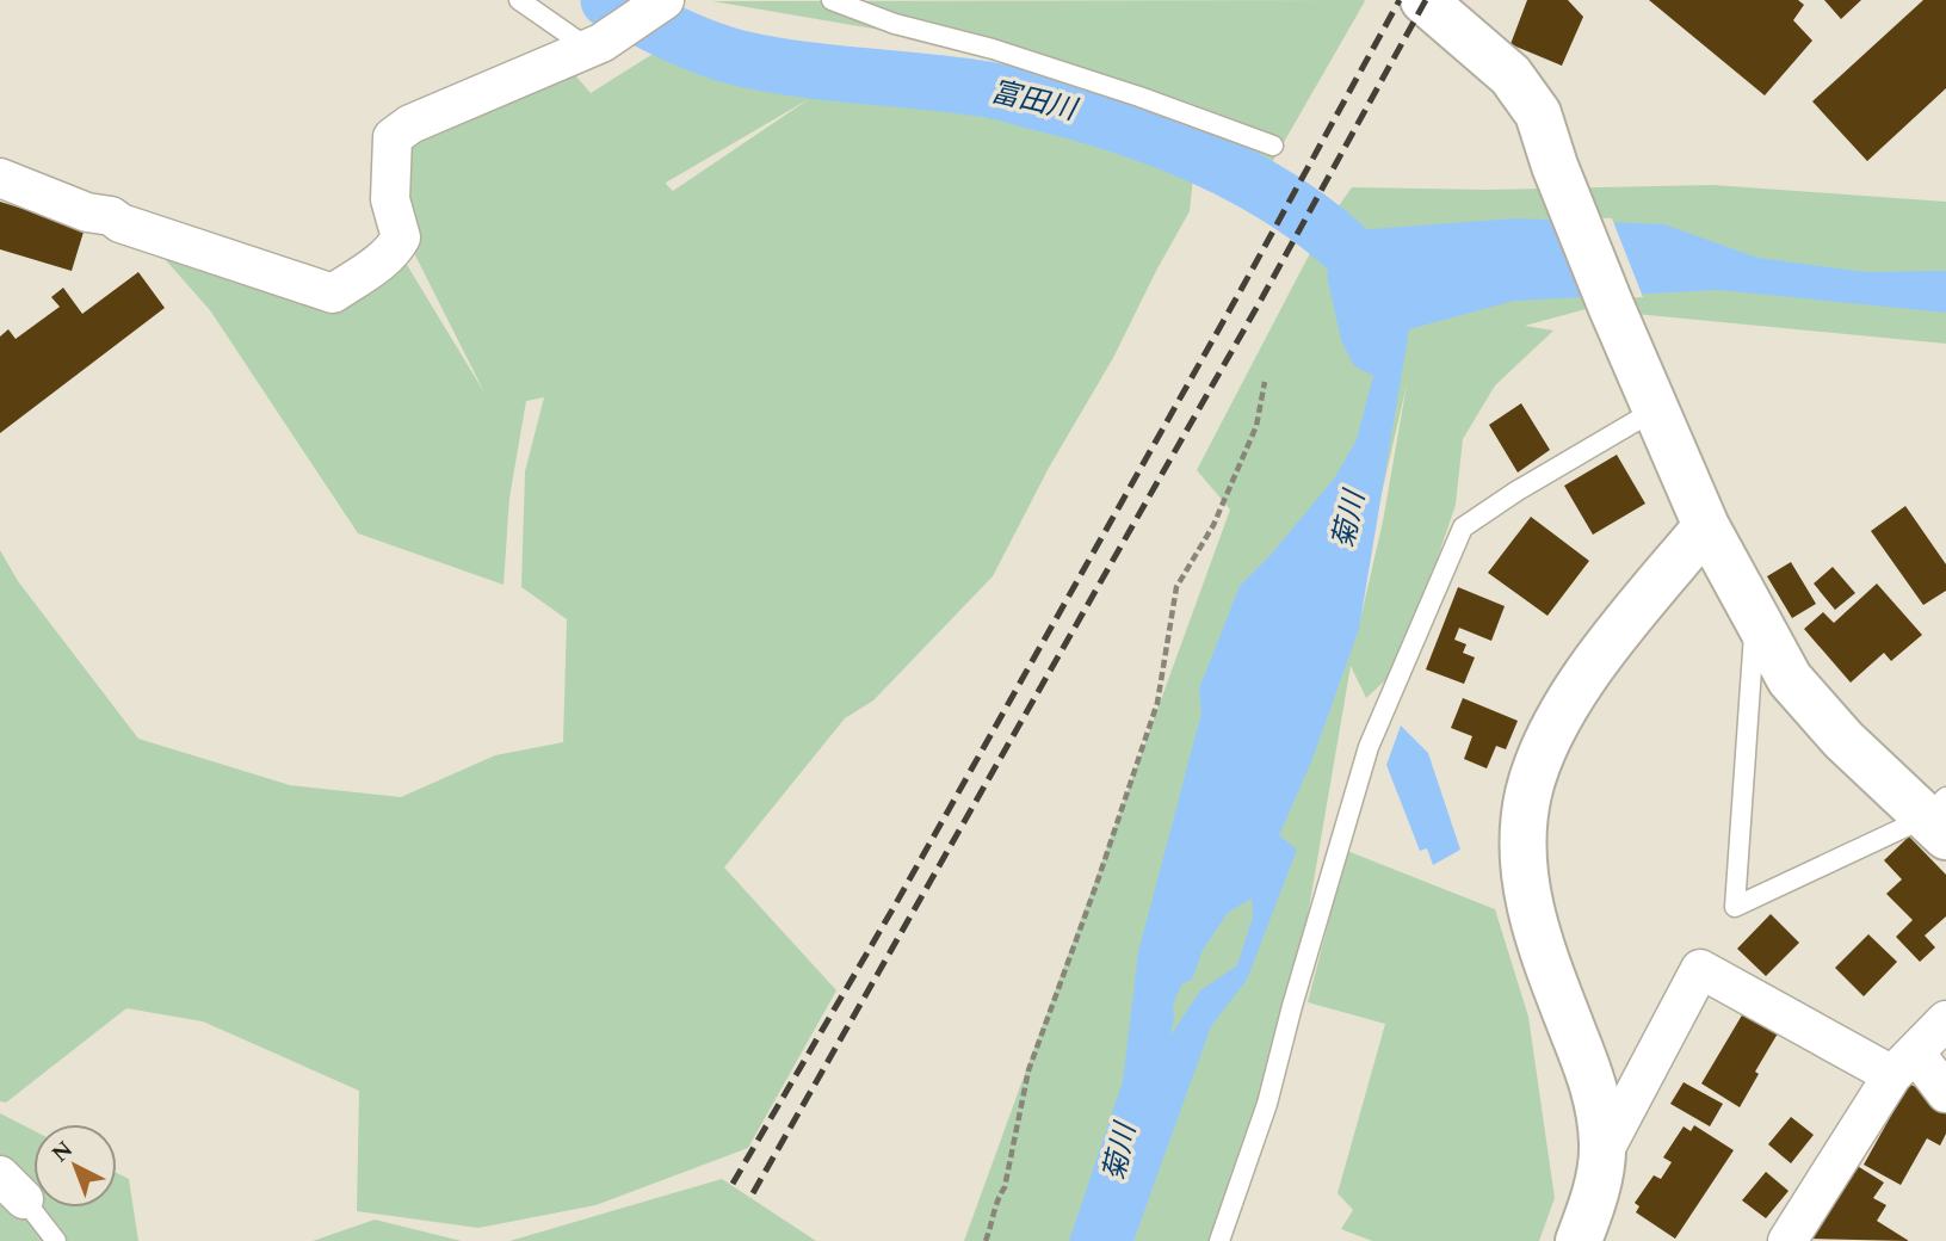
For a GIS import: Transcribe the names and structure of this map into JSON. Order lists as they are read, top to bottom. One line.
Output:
{"water":["富田川","菊川"],"north":"top left"}
